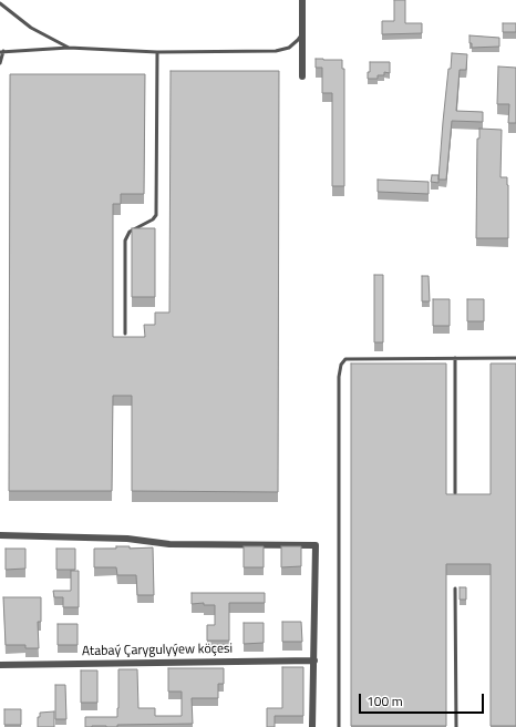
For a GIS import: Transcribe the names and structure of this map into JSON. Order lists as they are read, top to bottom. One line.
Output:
{"streets":{"street":["Atabaý Çarygulyýew köçesi"]},"scale_bar":"100 m"}
